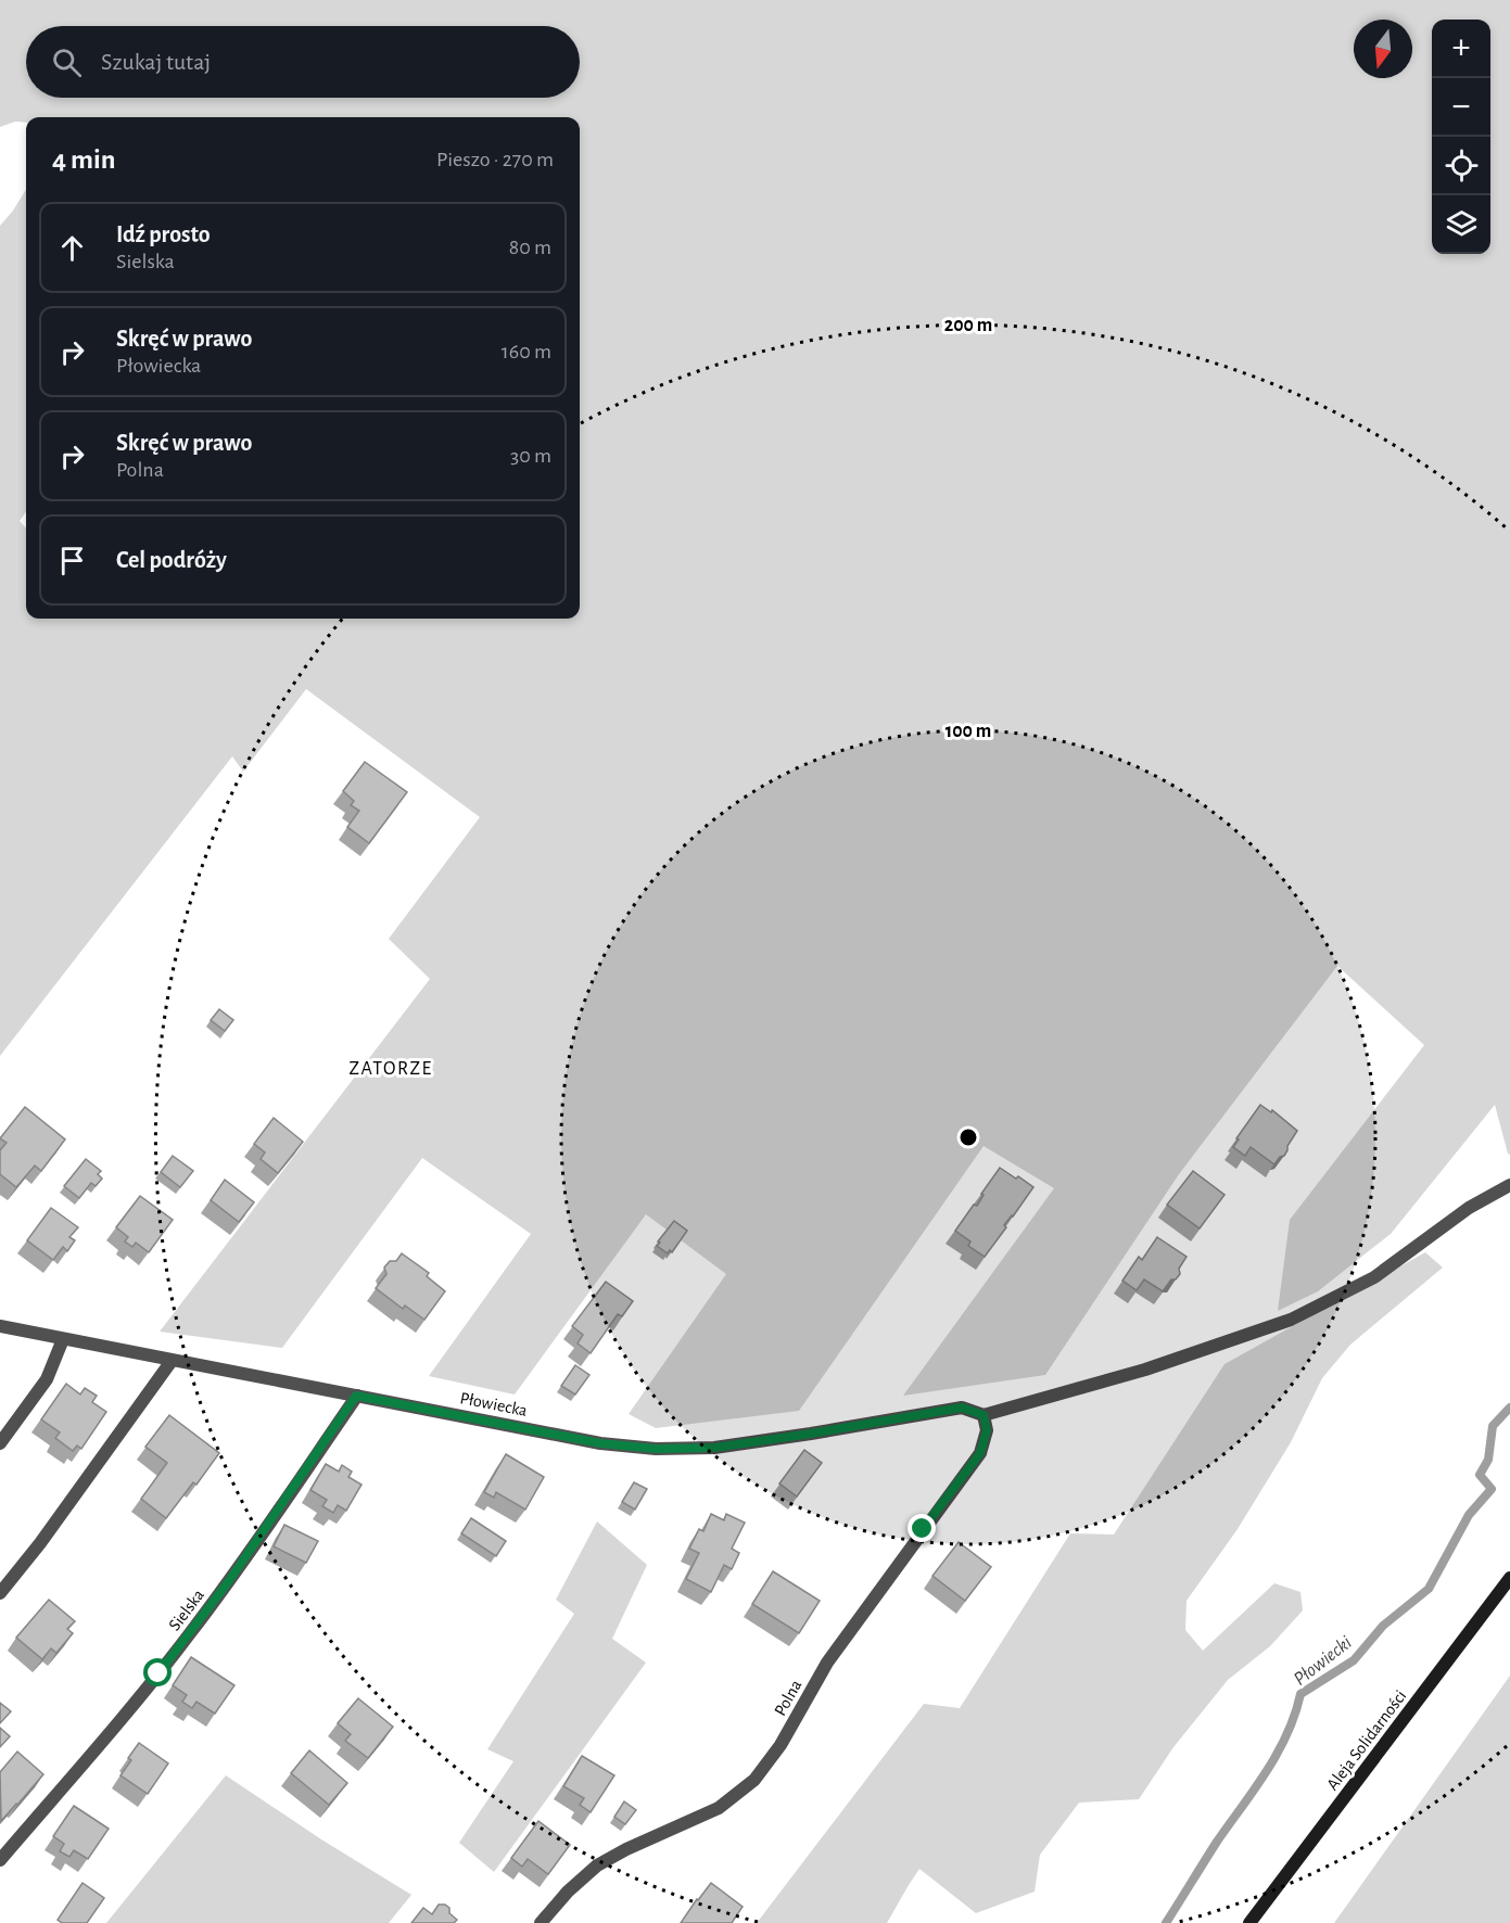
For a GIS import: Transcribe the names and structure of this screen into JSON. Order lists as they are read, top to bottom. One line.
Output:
{"streets":{"main road":["Aleja Solidarności"],"street":["Płowiecka","Sielska","Polna"]},"crossings":[["Płowiecka","Sielska"],["Płowiecka","Polna"]],"districts":["ZATORZE"],"water":["Płowiecki"],"north":"bottom","page":{"map_buttons":["+","−"],"search":"Szukaj tutaj","heading":["4 min","Pieszo · 270 m"],"list":[["Idź prosto","Sielska","80 m"],["Skręć w prawo","Płowiecka","160 m"],["Skręć w prawo","Polna","30 m"],"Cel podróży"]},"rings":["200 m","100 m"]}
